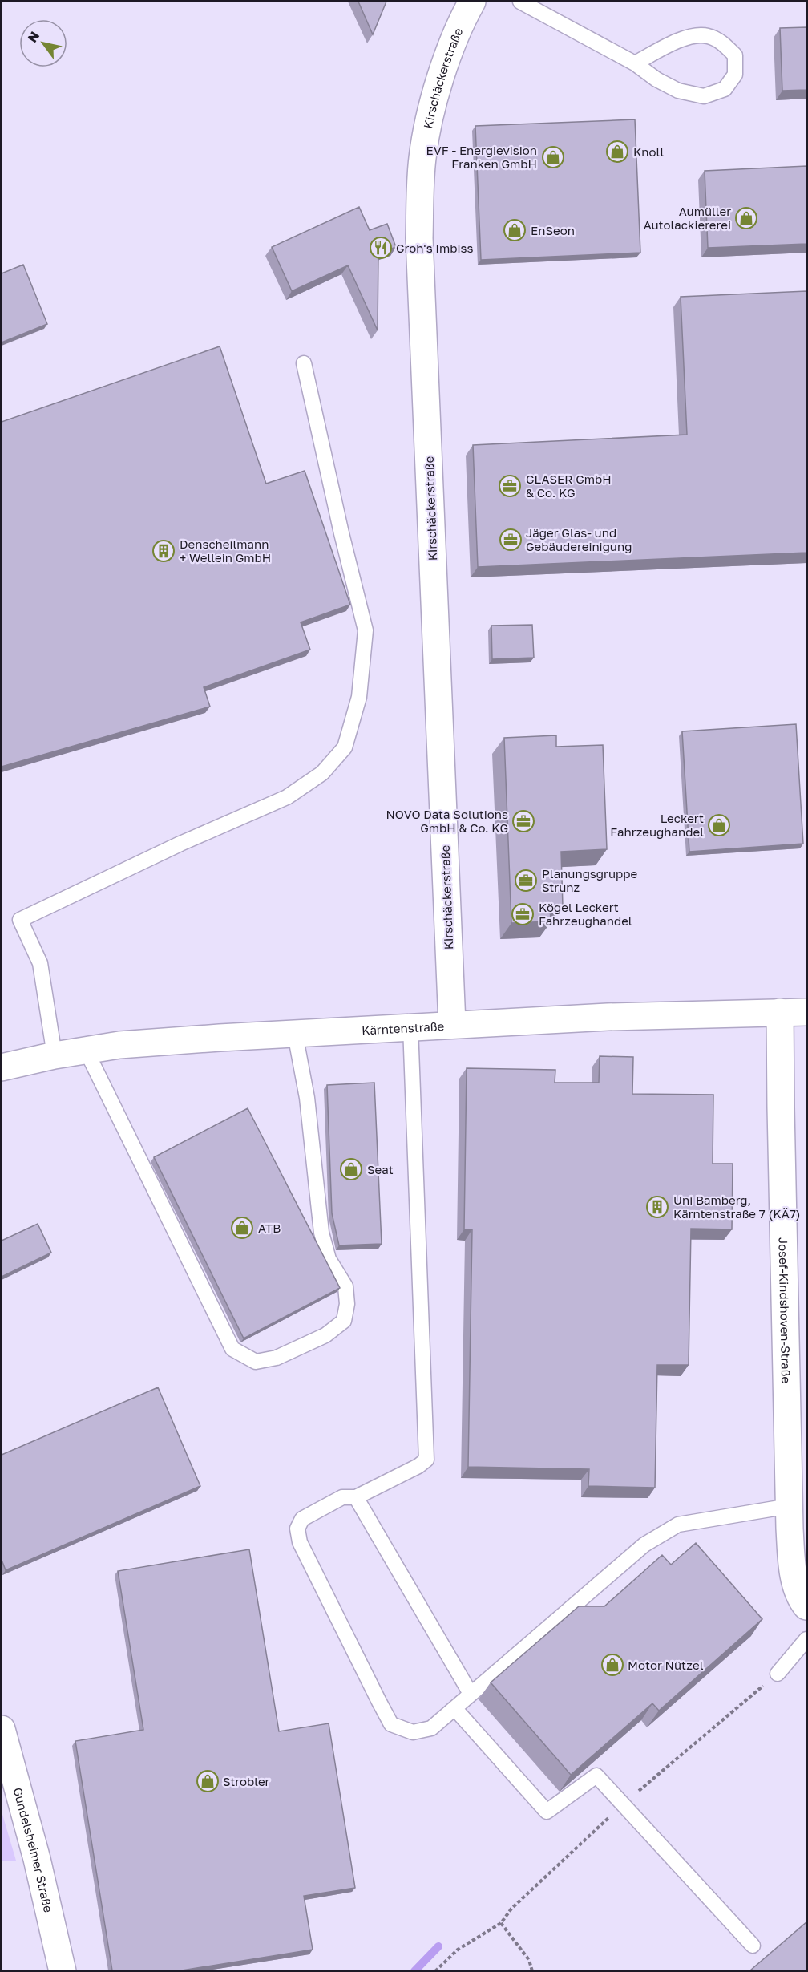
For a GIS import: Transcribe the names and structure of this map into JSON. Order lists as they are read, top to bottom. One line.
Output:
{"streets":{"street":["Kirschäckerstraße","Kärntenstraße","Josef-Kindshoven-Straße","Gundelsheimer Straße"]},"crossings":[["Kirschäckerstraße","Kärntenstraße"],["Kärntenstraße","Josef-Kindshoven-Straße"]],"places":{"shop":["Knoll","EVF - Energievision Franken GmbH","Aumüller Autolackiererei","EnSeon","Leckert Fahrzeughandel","Seat","ATB","Motor Nützel","Strobler"],"restaurant":["Groh's Imbiss"],"office":["GLASER GmbH & Co. KG","Jäger Glas- und Gebäudereinigung","NOVO Data Solutions GmbH & Co. KG","Planungsgruppe Strunz","Kögel Leckert Fahrzeughandel"],"building":["Denscheilmann + Wellein GmbH","Uni Bamberg, Kärntenstraße 7 (KÄ7)"]},"north":"top left"}
